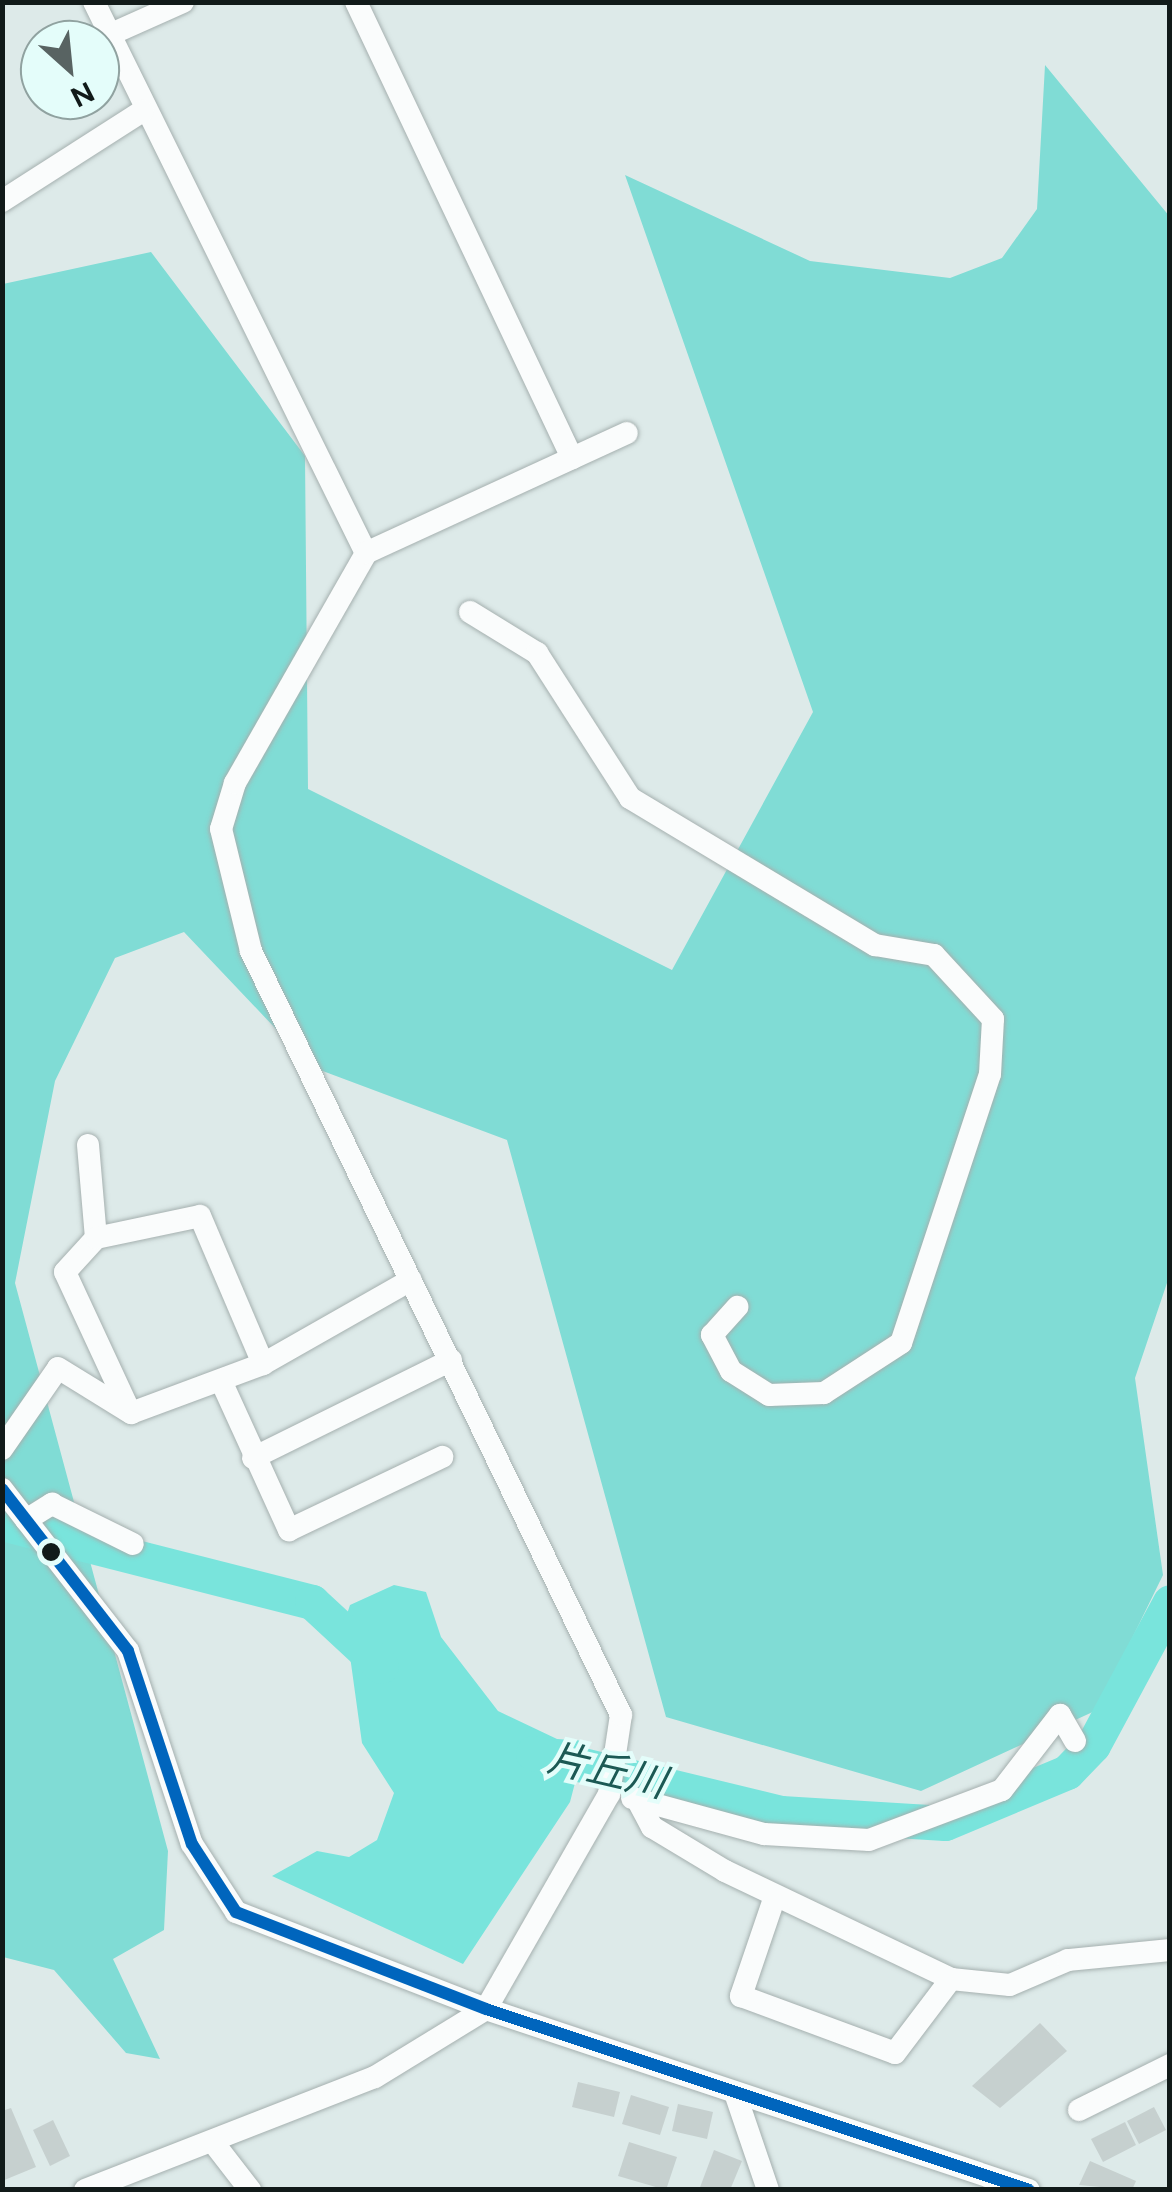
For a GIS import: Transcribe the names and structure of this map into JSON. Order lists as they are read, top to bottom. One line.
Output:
{"water":["片丘川"],"north":"bottom right"}
